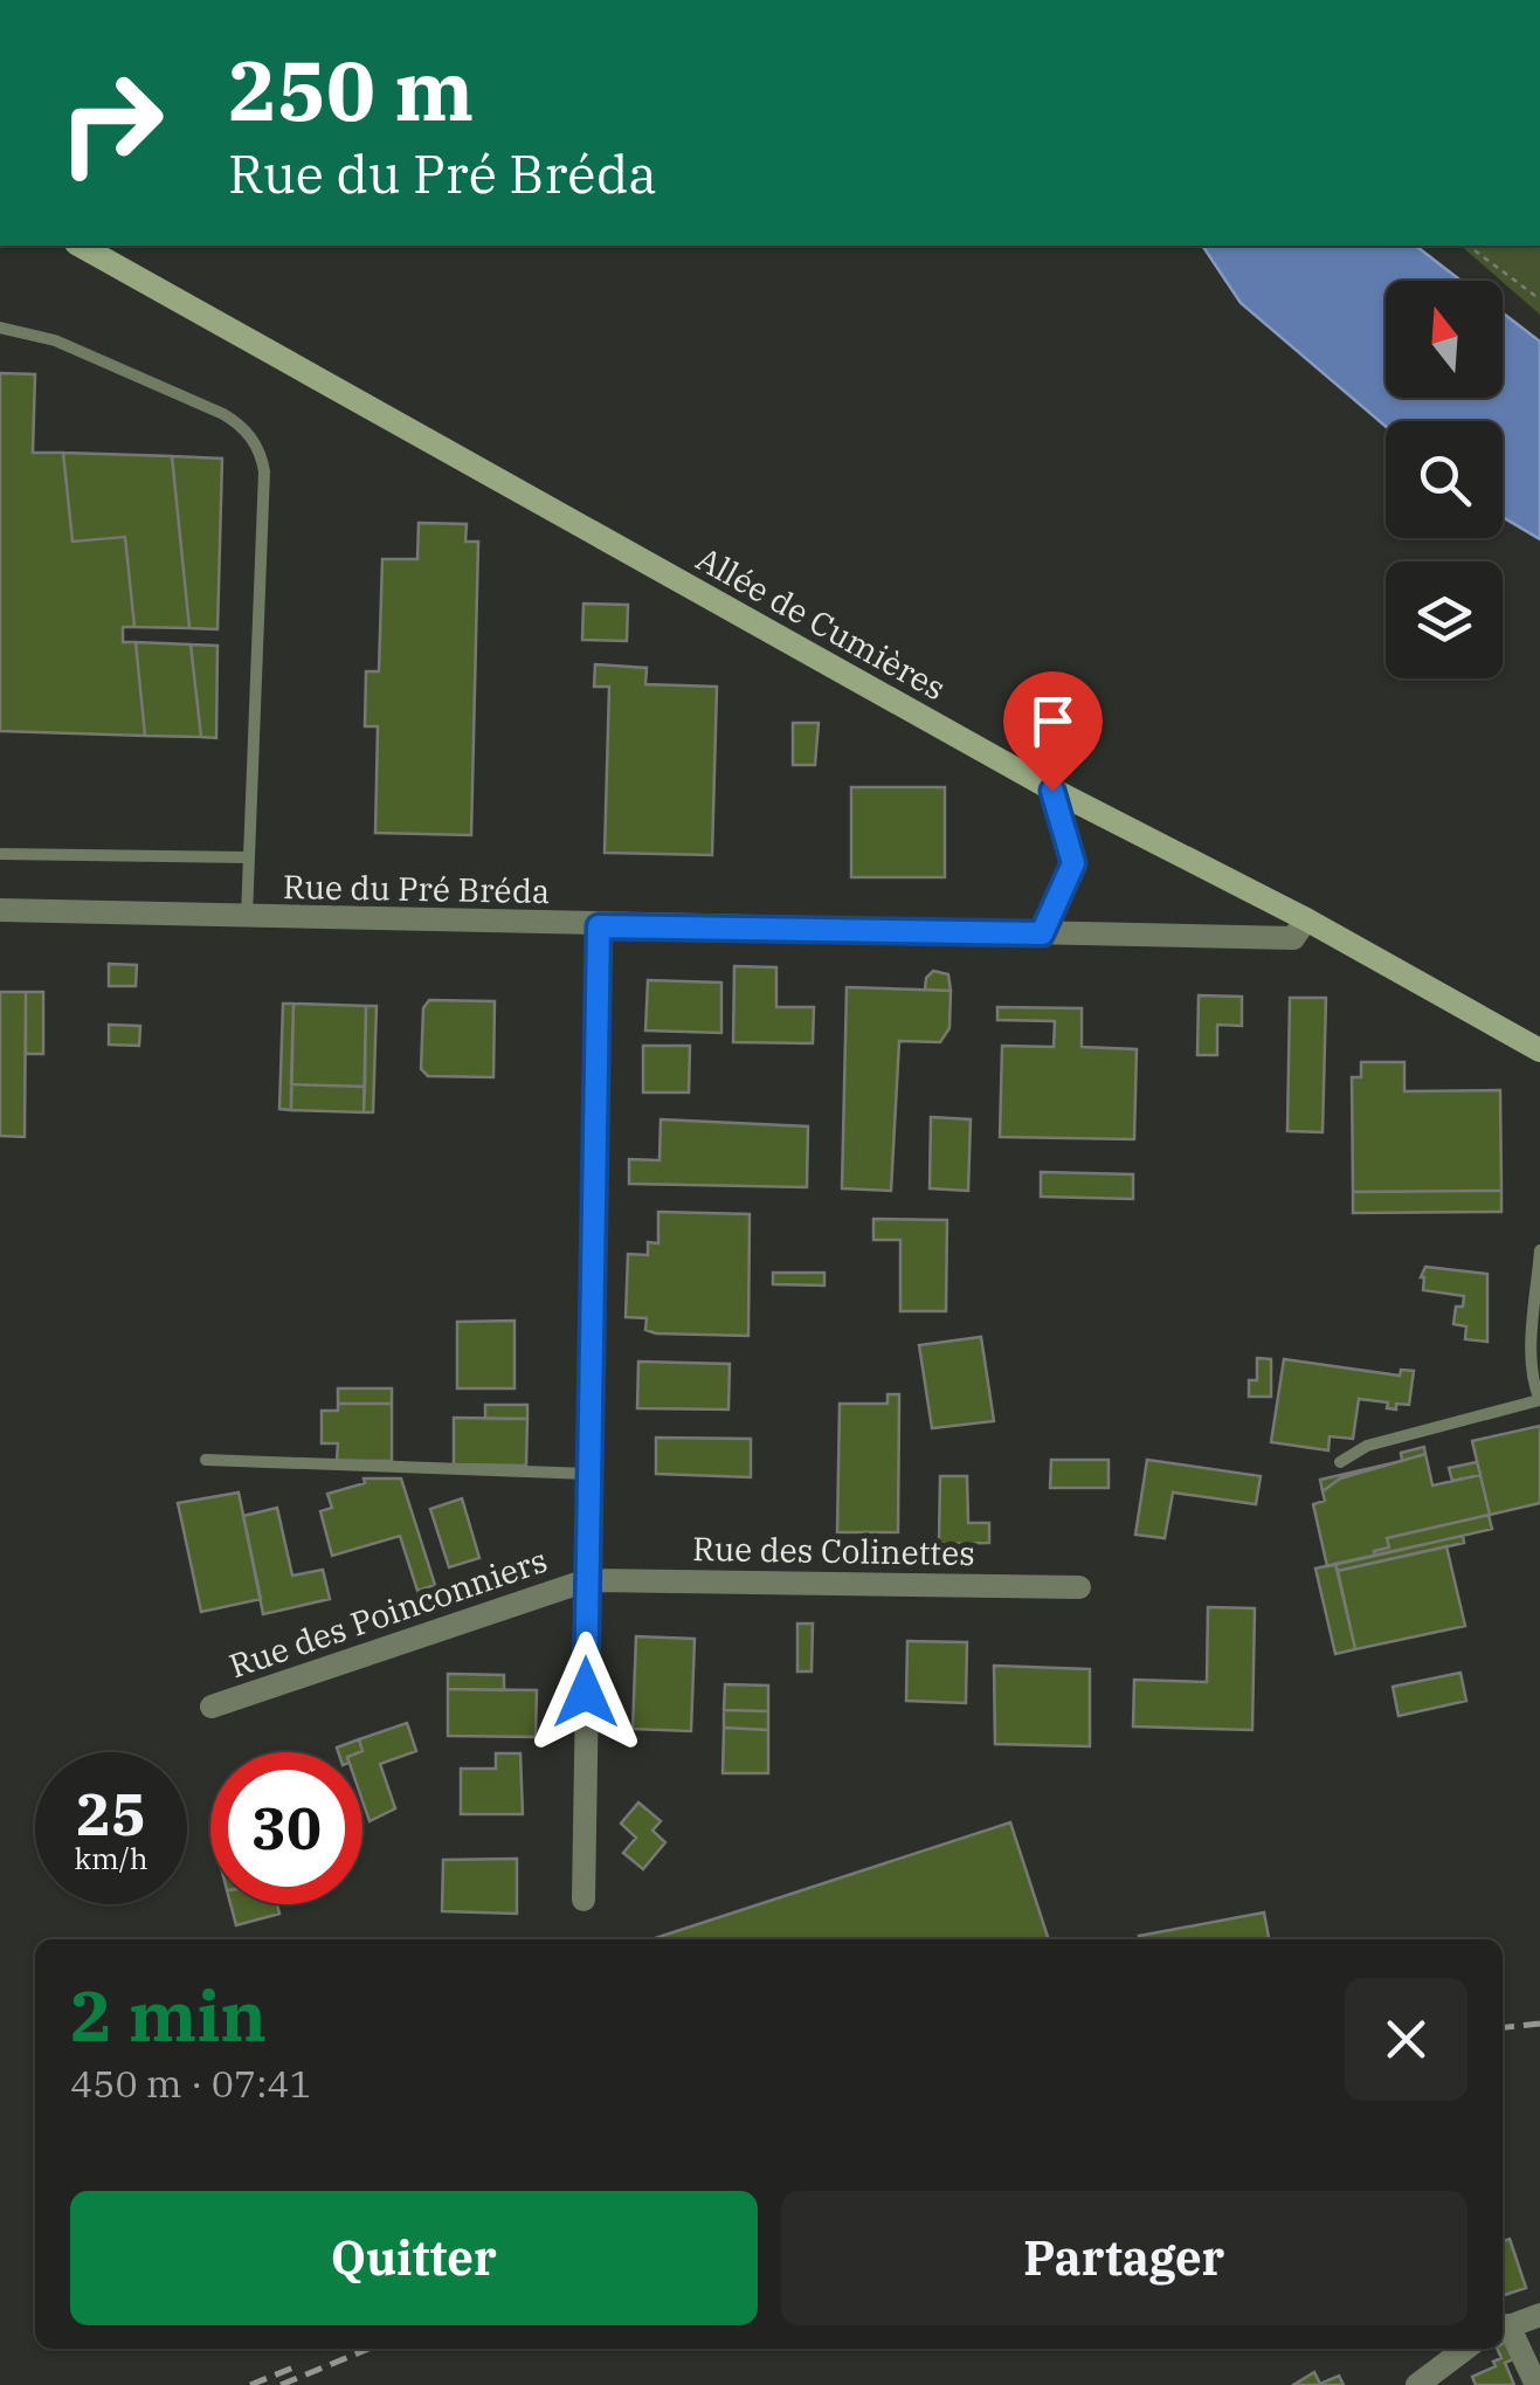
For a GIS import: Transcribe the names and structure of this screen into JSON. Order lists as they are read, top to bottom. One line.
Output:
{"streets":{"main road":["Allée de Cumières"],"street":["Rue du Pré Bréda","Rue des Colinettes","Rue des Poinconniers"]},"crossings":[["Allée de Cumières","Rue du Pré Bréda"],["Rue des Colinettes","Rue des Poinconniers"]],"north":"top","page":{"turn":["250 m","Rue du Pré Bréda"],"speed":"25 km/h","limit":"30","heading":["2 min","450 m · 07:41"],"buttons":["Quitter","Partager"]}}
